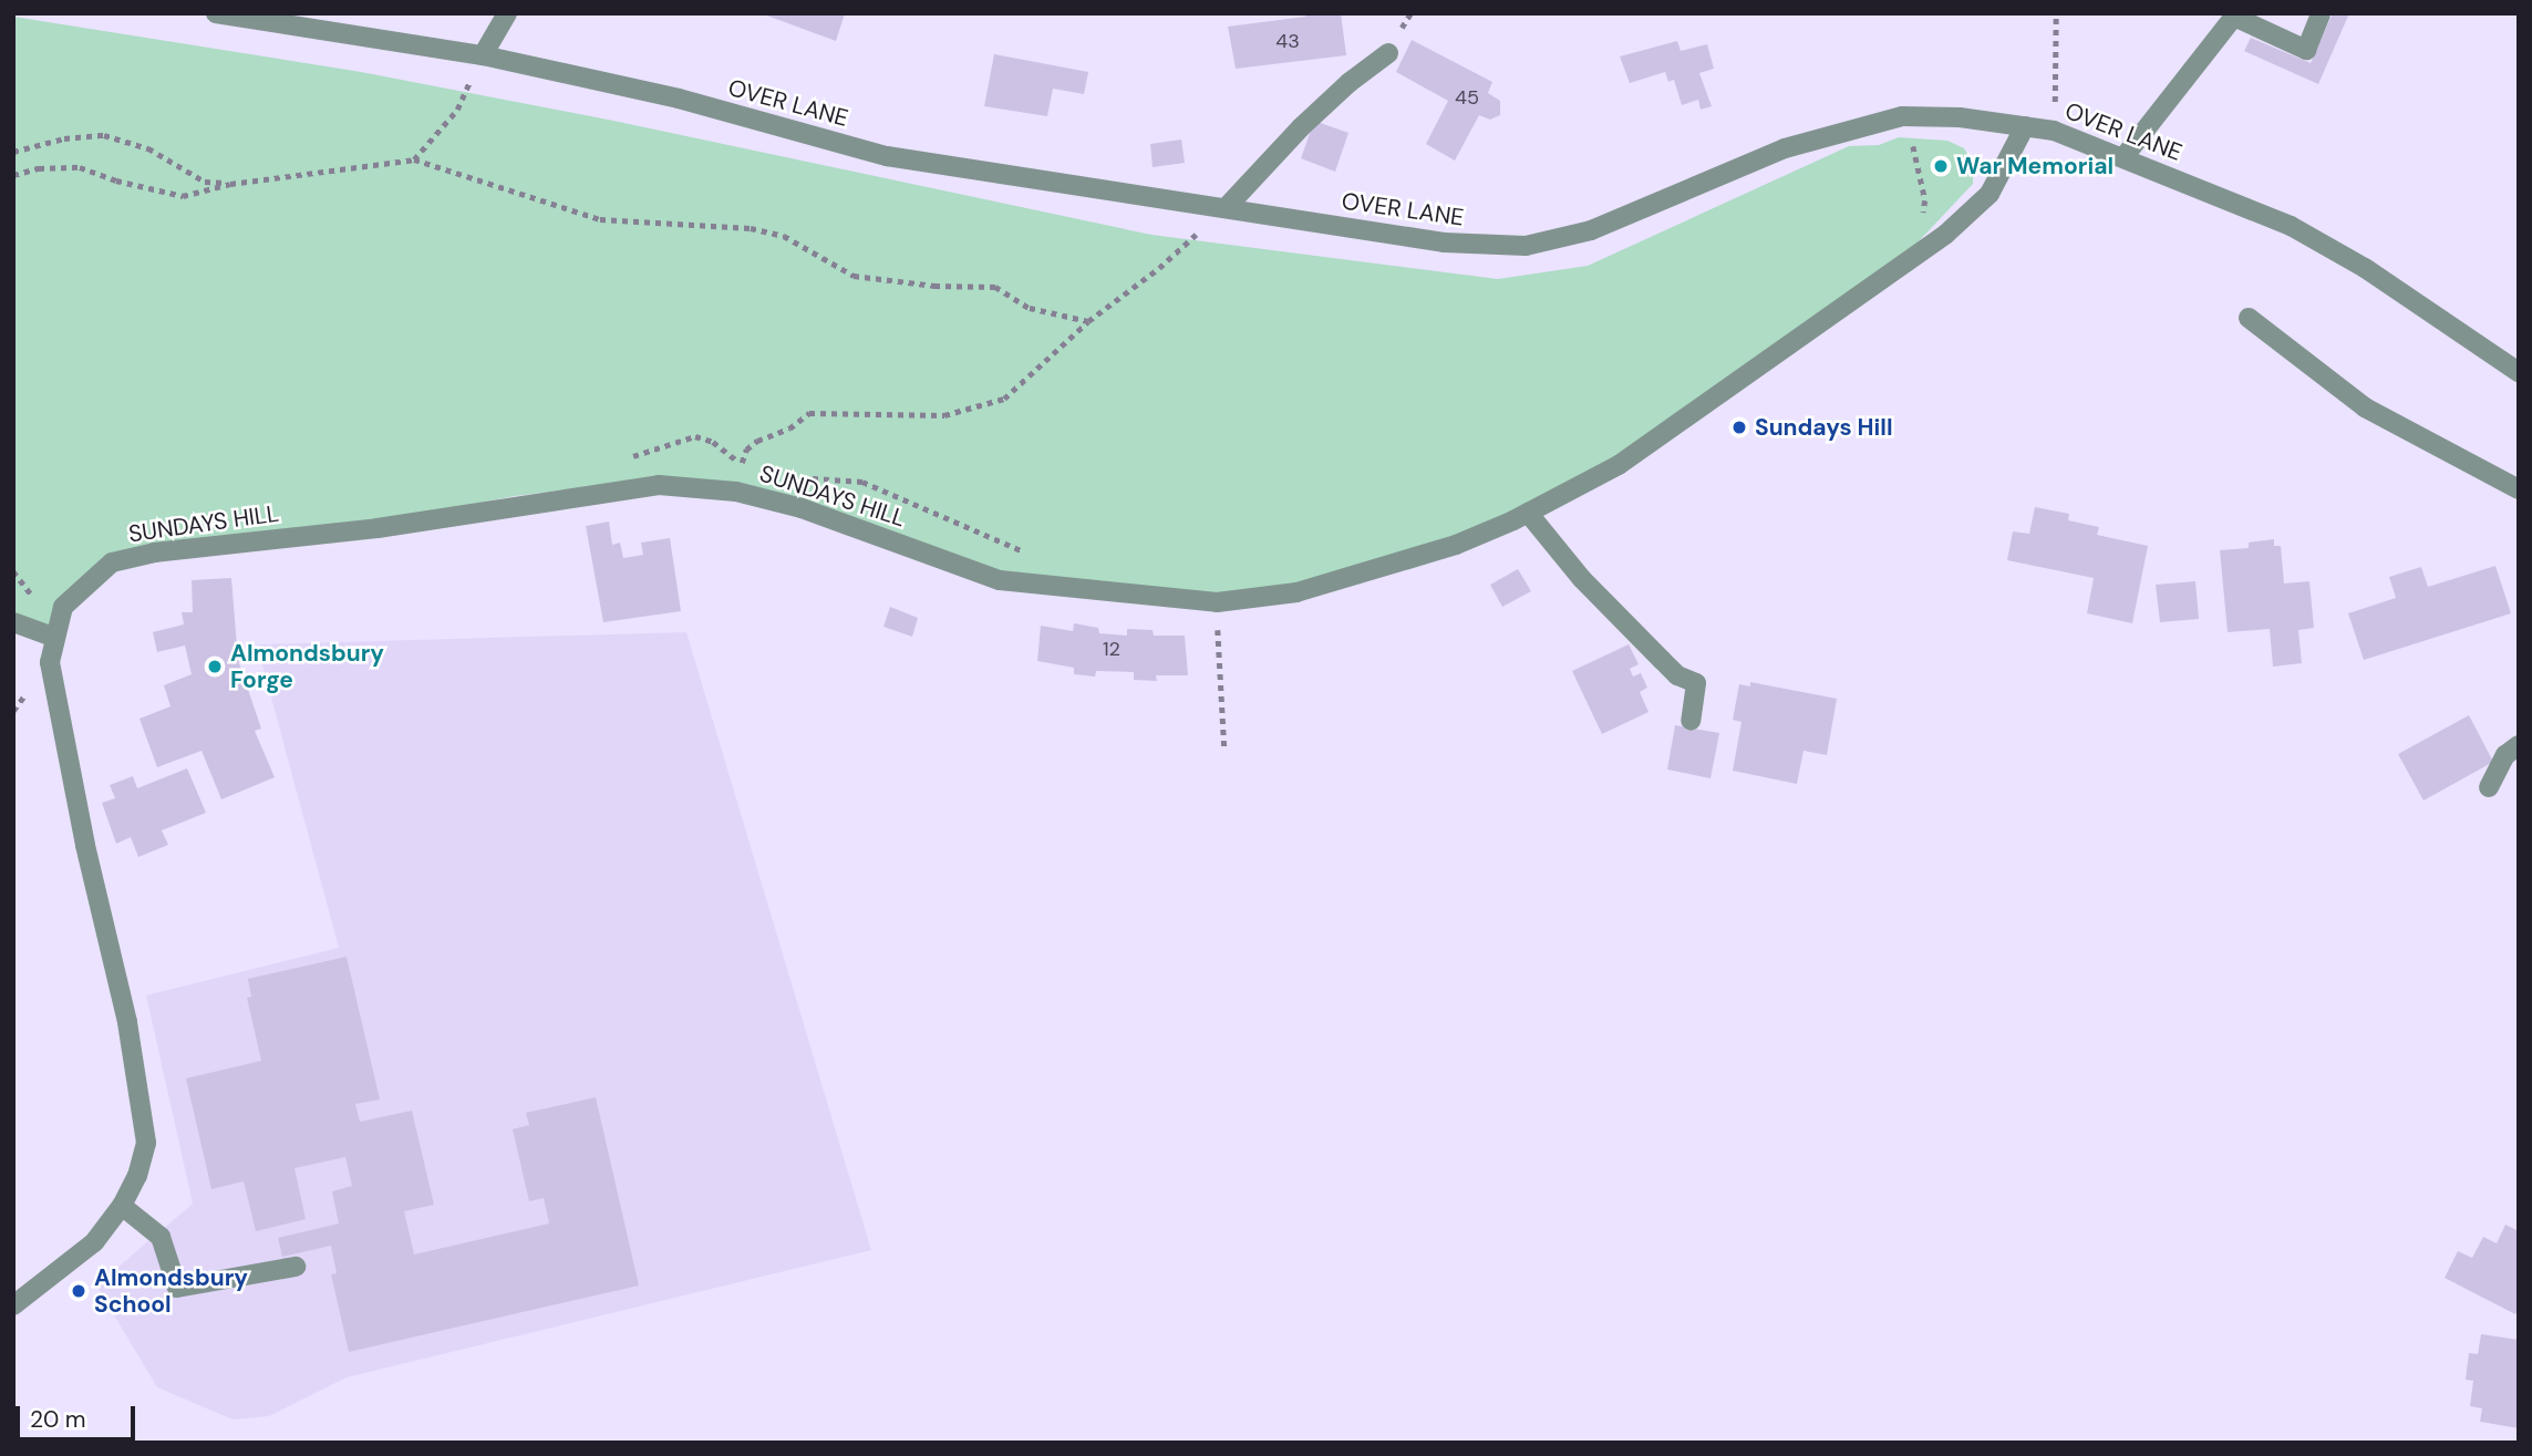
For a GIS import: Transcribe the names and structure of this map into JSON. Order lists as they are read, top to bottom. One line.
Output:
{"streets":{"street":["OVER LANE","SUNDAYS HILL"]},"crossings":[["OVER LANE","SUNDAYS HILL"]],"places":["War Memorial","Sundays Hill","Almondsbury Forge","Almondsbury School"],"house_numbers":["43","45","12"],"scale_bar":"20 m"}
